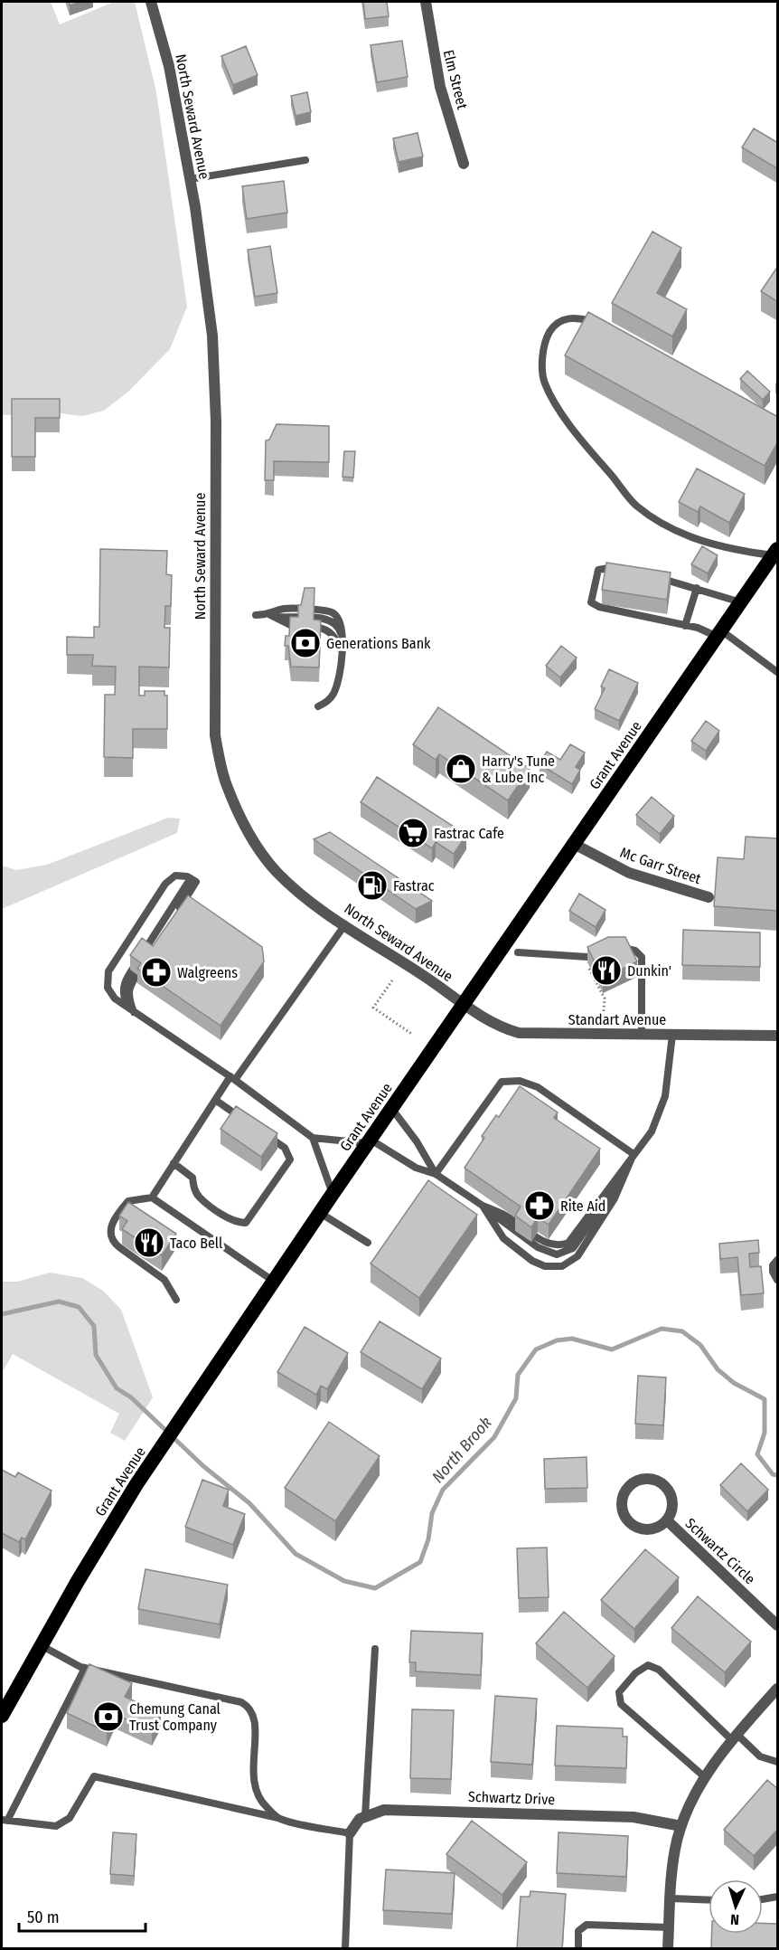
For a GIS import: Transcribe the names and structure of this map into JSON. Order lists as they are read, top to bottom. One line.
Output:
{"streets":{"highway":["Grant Avenue"],"street":["Elm Street","North Seward Avenue","Mc Garr Street","Standart Avenue","Schwartz Circle","Schwartz Drive"]},"crossings":[["North Seward Avenue","Grant Avenue"],["North Seward Avenue","Standart Avenue"],["Grant Avenue","Mc Garr Street"],["Grant Avenue","Standart Avenue"]],"water":["North Brook"],"places":{"bank":["Generations Bank","Chemung Canal Trust Company"],"shop":["Harry's Tune & Lube Inc"],"supermarket":["Fastrac Cafe"],"fuel station":["Fastrac"],"restaurant":["Dunkin'","Taco Bell"],"pharmacy":["Walgreens","Rite Aid"]},"scale_bar":"50 m","north":"bottom"}
